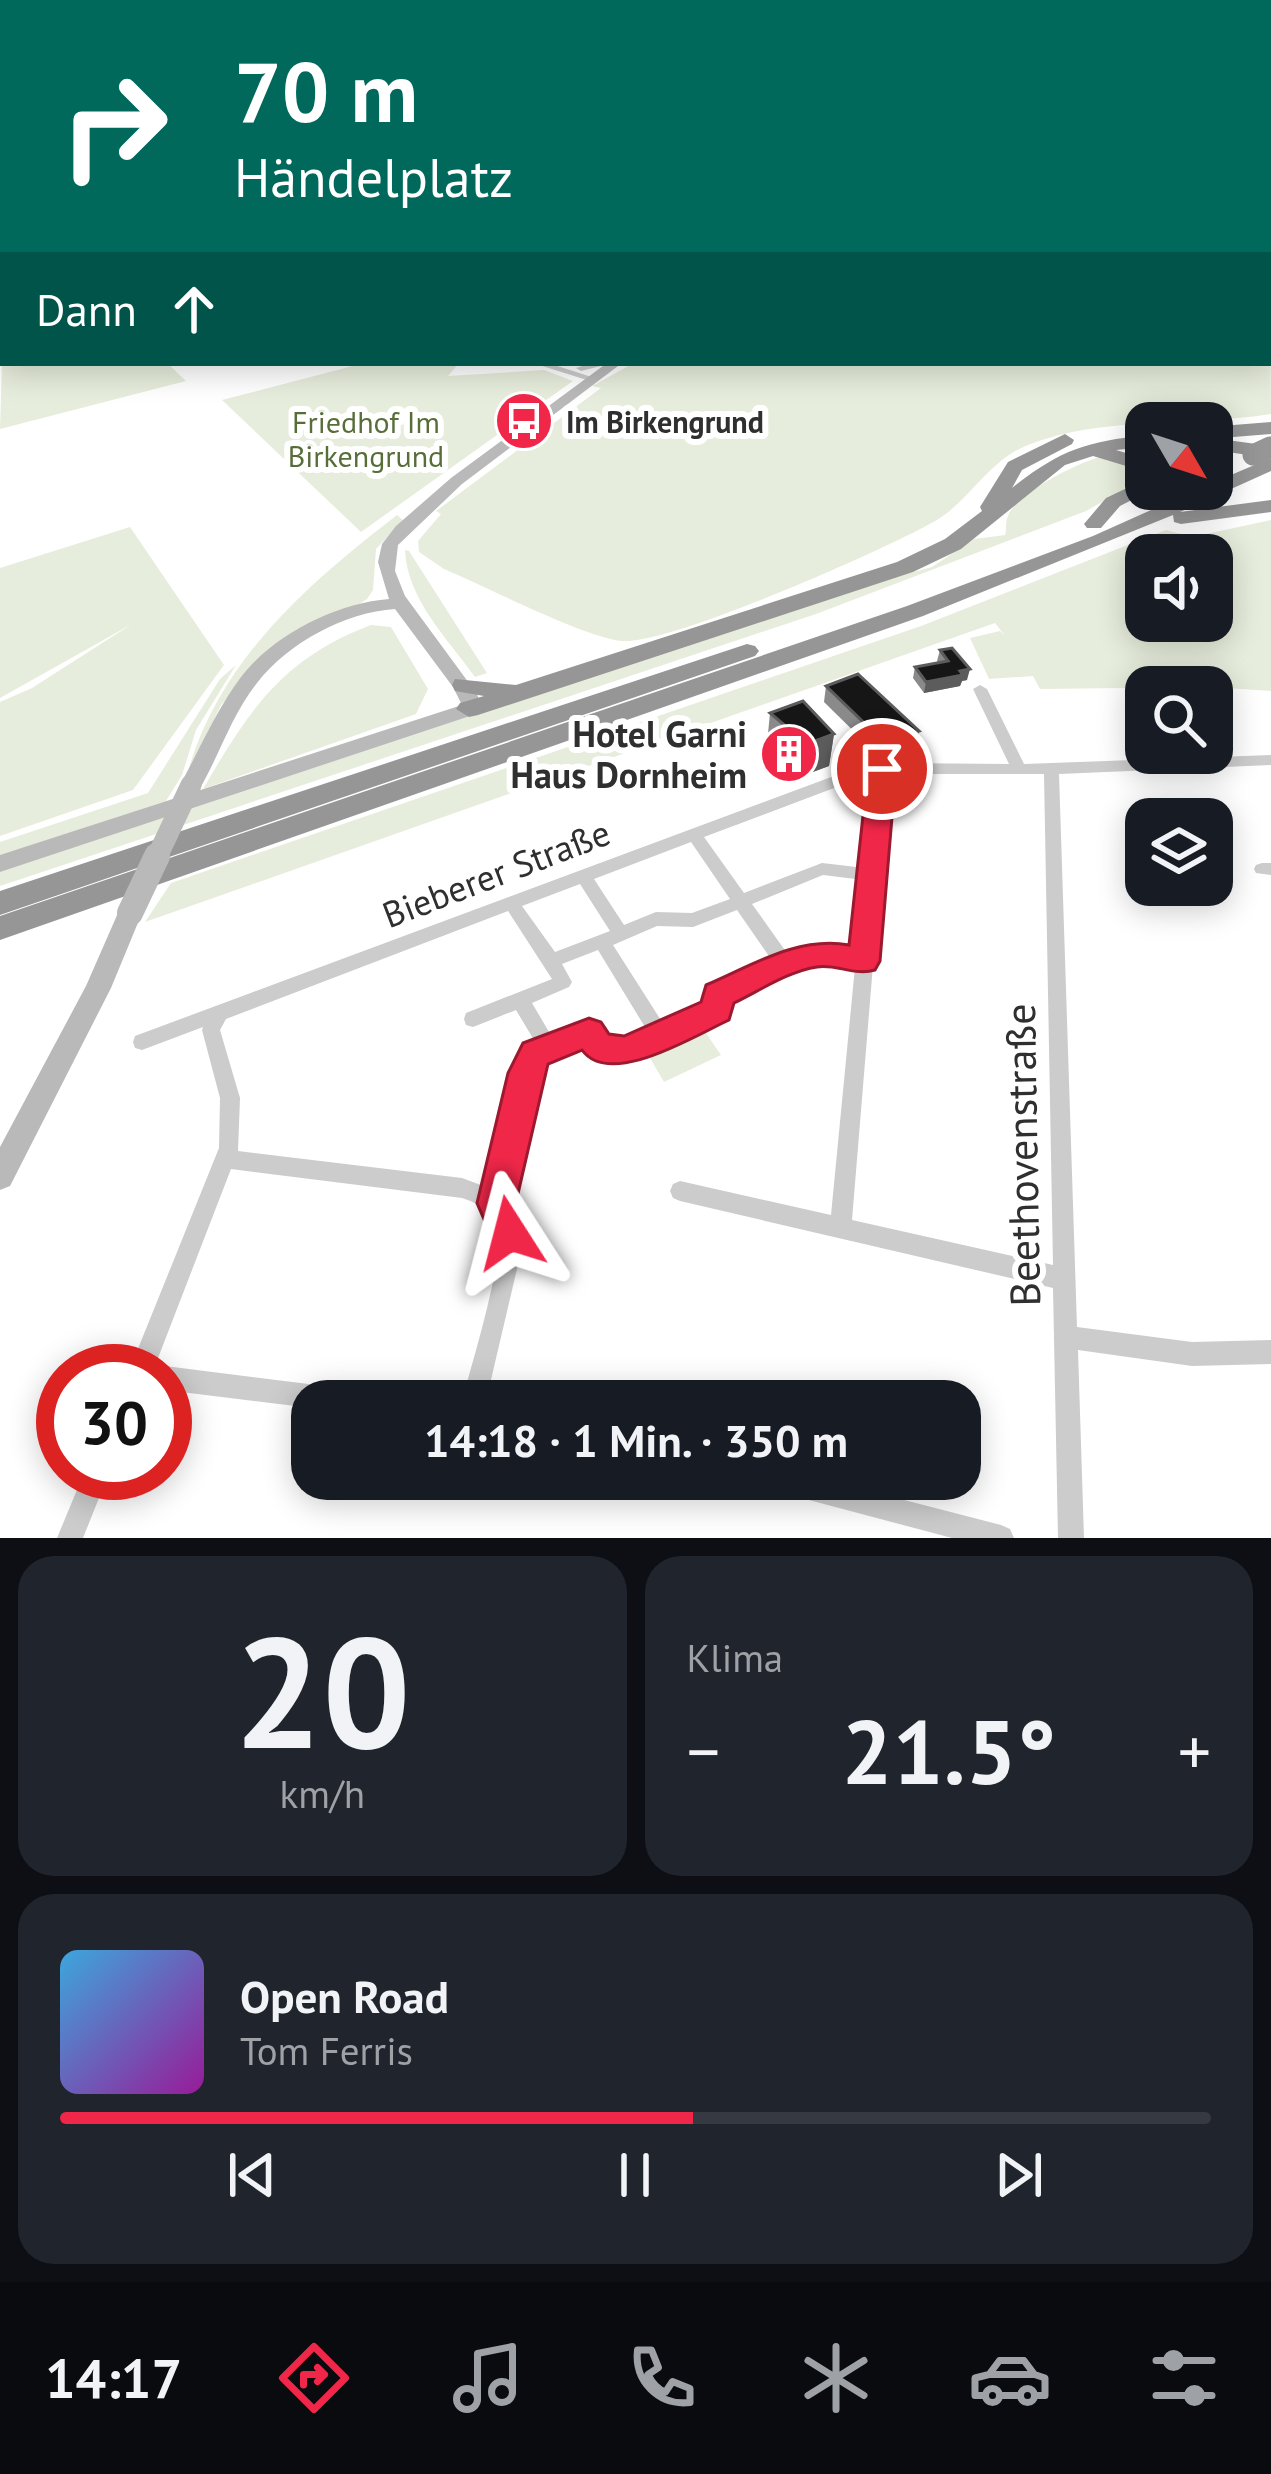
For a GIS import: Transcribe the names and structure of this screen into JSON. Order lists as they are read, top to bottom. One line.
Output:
{"streets":{"street":["Bieberer Straße","Beethovenstraße"]},"crossings":[["Bieberer Straße","Beethovenstraße"]],"parks":["Friedhof Im Birkengrund"],"places":{"bus stop":["Im Birkengrund"],"building":["Hotel Garni Haus Dornheim"]},"north":"bottom right","page":{"turn":["70 m","Händelplatz"],"then":"Dann","limit":"30","trip":"14:18 · 1 Min. · 350 m","tile":[["20","km/h"],"Klima"],"heat":["−","21.5°","+"],"song":["Open Road","Tom Ferris"],"tabs":"14:17"}}
